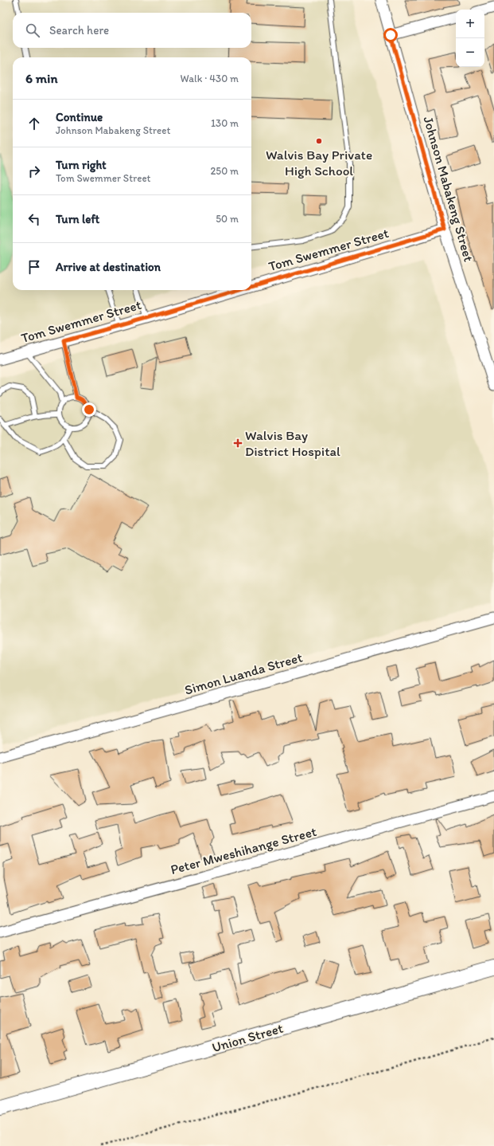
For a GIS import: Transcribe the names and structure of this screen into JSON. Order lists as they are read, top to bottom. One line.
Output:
{"streets":{"main road":["Union Street"],"street":["Johnson Mabakeng Street","Tom Swemmer Street","Simon Luanda Street","Peter Mweshihange Street"]},"crossings":[["Johnson Mabakeng Street","Tom Swemmer Street"]],"places":{"other":["Walvis Bay Private High School"],"health":["Walvis Bay District Hospital"]},"page":{"map_buttons":["+","−"],"search":"Search here","heading":["6 min","Walk · 430 m"],"list":[["Continue","Johnson Mabakeng Street","130 m"],["Turn right","Tom Swemmer Street","250 m"],["Turn left","50 m"],"Arrive at destination"]}}
